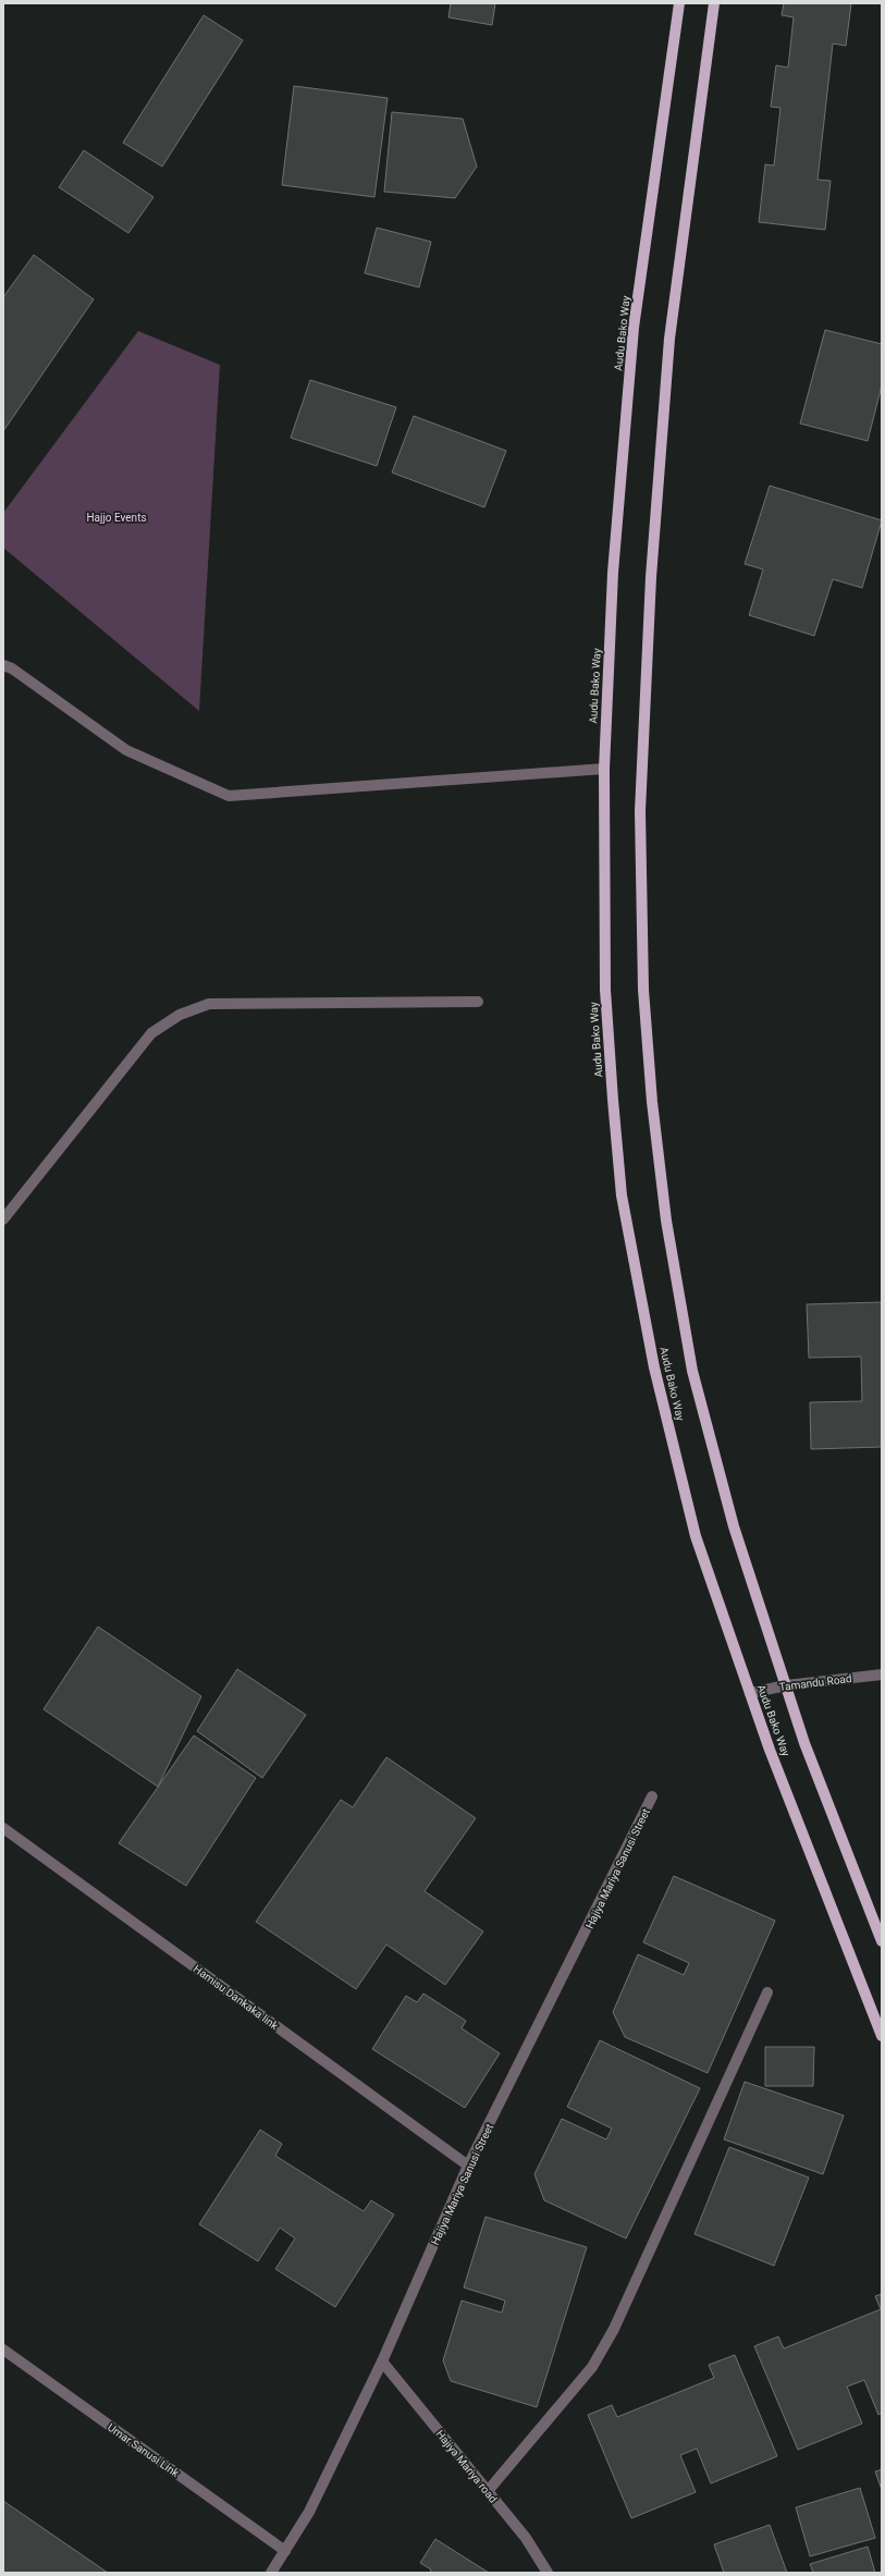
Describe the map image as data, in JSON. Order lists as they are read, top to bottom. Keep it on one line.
{"streets":{"main road":["Audu Bako Way"],"street":["Tamandu Road","Hajiya Mariya Sanusi Street","Hamisu Dankaka link","Umar Sanusi Link","Hajiya Mariya road"]},"crossings":[["Audu Bako Way","Tamandu Road"],["Hajiya Mariya Sanusi Street","Hamisu Dankaka link"],["Hajiya Mariya Sanusi Street","Umar Sanusi Link"],["Hajiya Mariya Sanusi Street","Hajiya Mariya road"]],"parks":["Hajjo Events"]}
